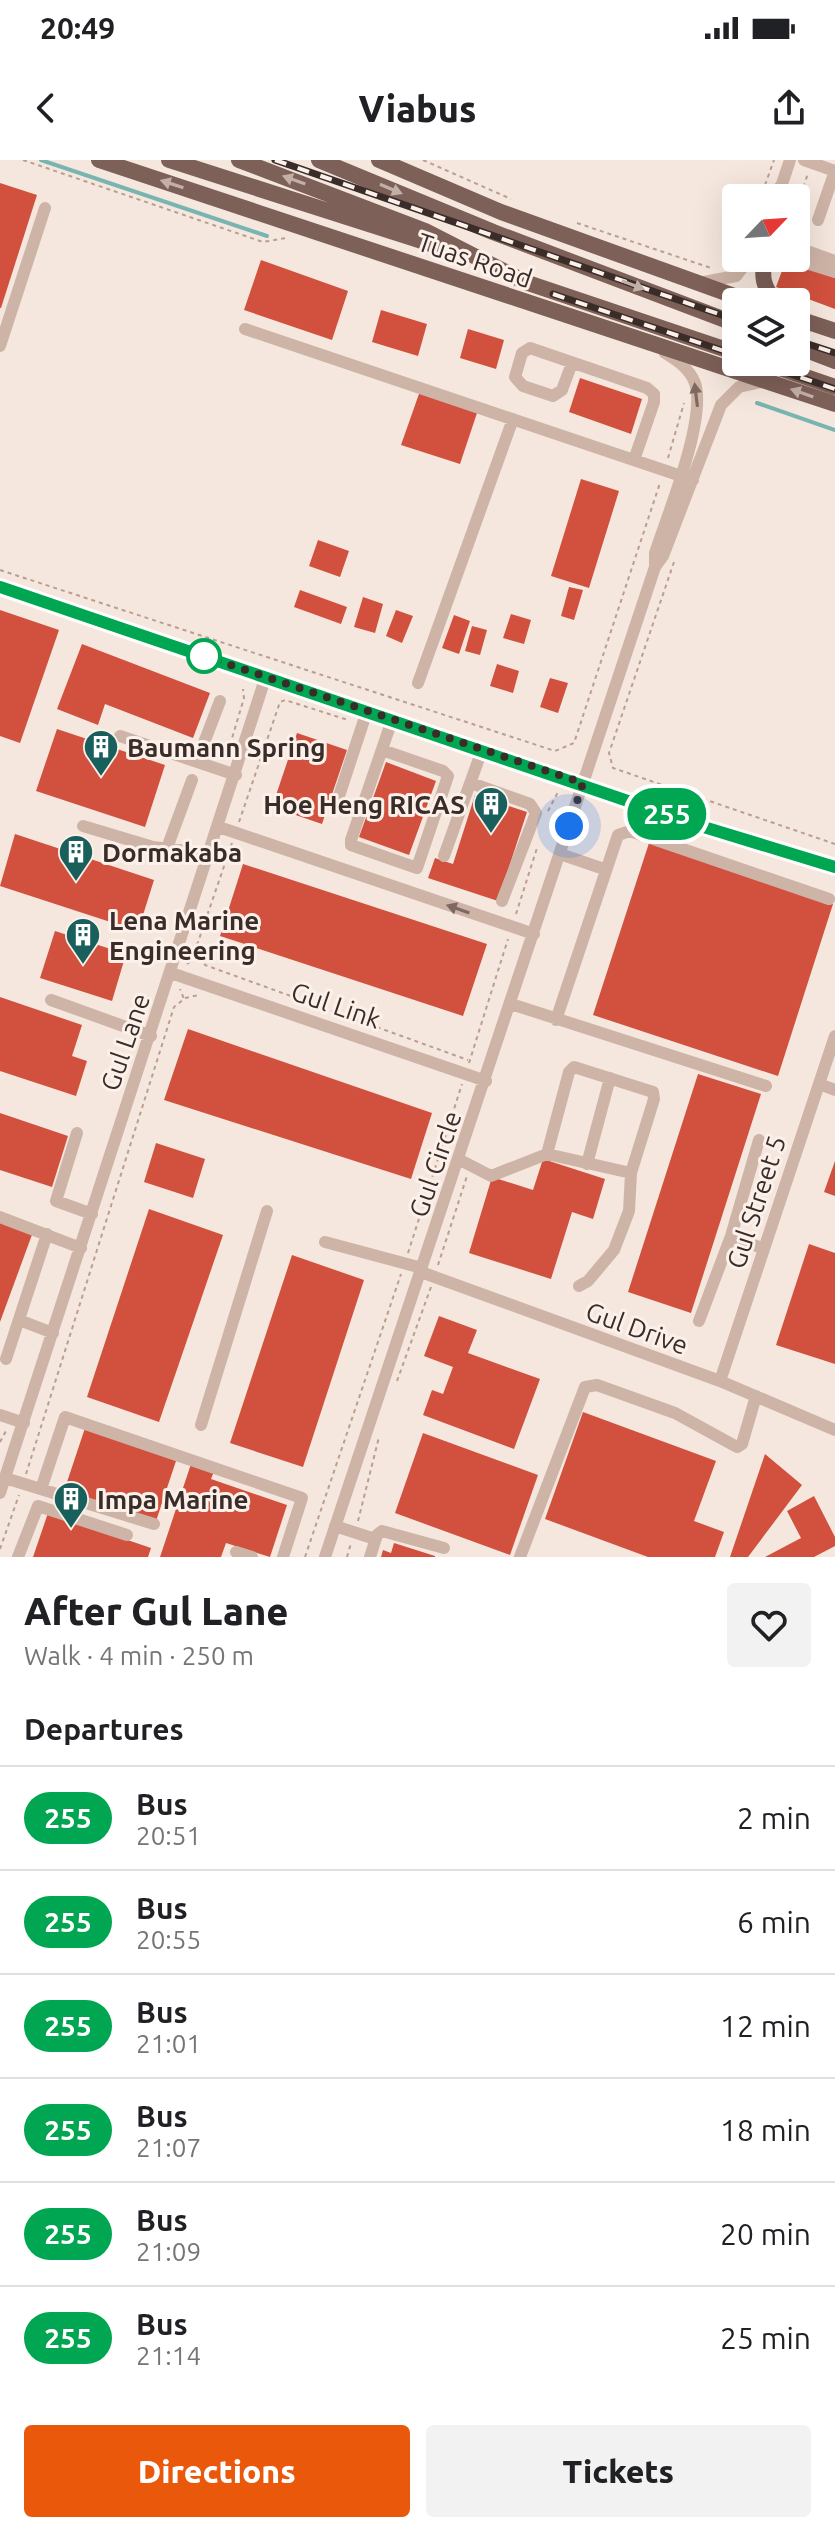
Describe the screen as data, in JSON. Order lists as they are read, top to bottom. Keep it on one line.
{"streets":{"main road":["Tuas Road"],"street":["Gul Link","Gul Lane","Gul Circle","Gul Street 5","Gul Drive"]},"crossings":[["Tuas Road","Gul Circle"],["Gul Link","Gul Lane"],["Gul Link","Gul Circle"],["Gul Circle","Gul Drive"],["Gul Street 5","Gul Drive"]],"places":{"building":["Baumann Spring","Hoe Heng RICAS","Dormakaba","Lena Marine Engineering","Impa Marine"]},"lines":["bus line 255"],"north":"top right","page":{"status":"20:49","header":"Viabus","on_map":"255","heading":[["After Gul Lane","Walk · 4 min · 250 m"],"Departures"],"list":[{"mark":"255","name":"Bus","note":"20:51","value":"2 min"},{"mark":"255","name":"Bus","note":"20:55","value":"6 min"},{"mark":"255","name":"Bus","note":"21:01","value":"12 min"},{"mark":"255","name":"Bus","note":"21:07","value":"18 min"},{"mark":"255","name":"Bus","note":"21:09","value":"20 min"},{"mark":"255","name":"Bus","note":"21:14","value":"25 min"}],"buttons":["Directions","Tickets"]}}
